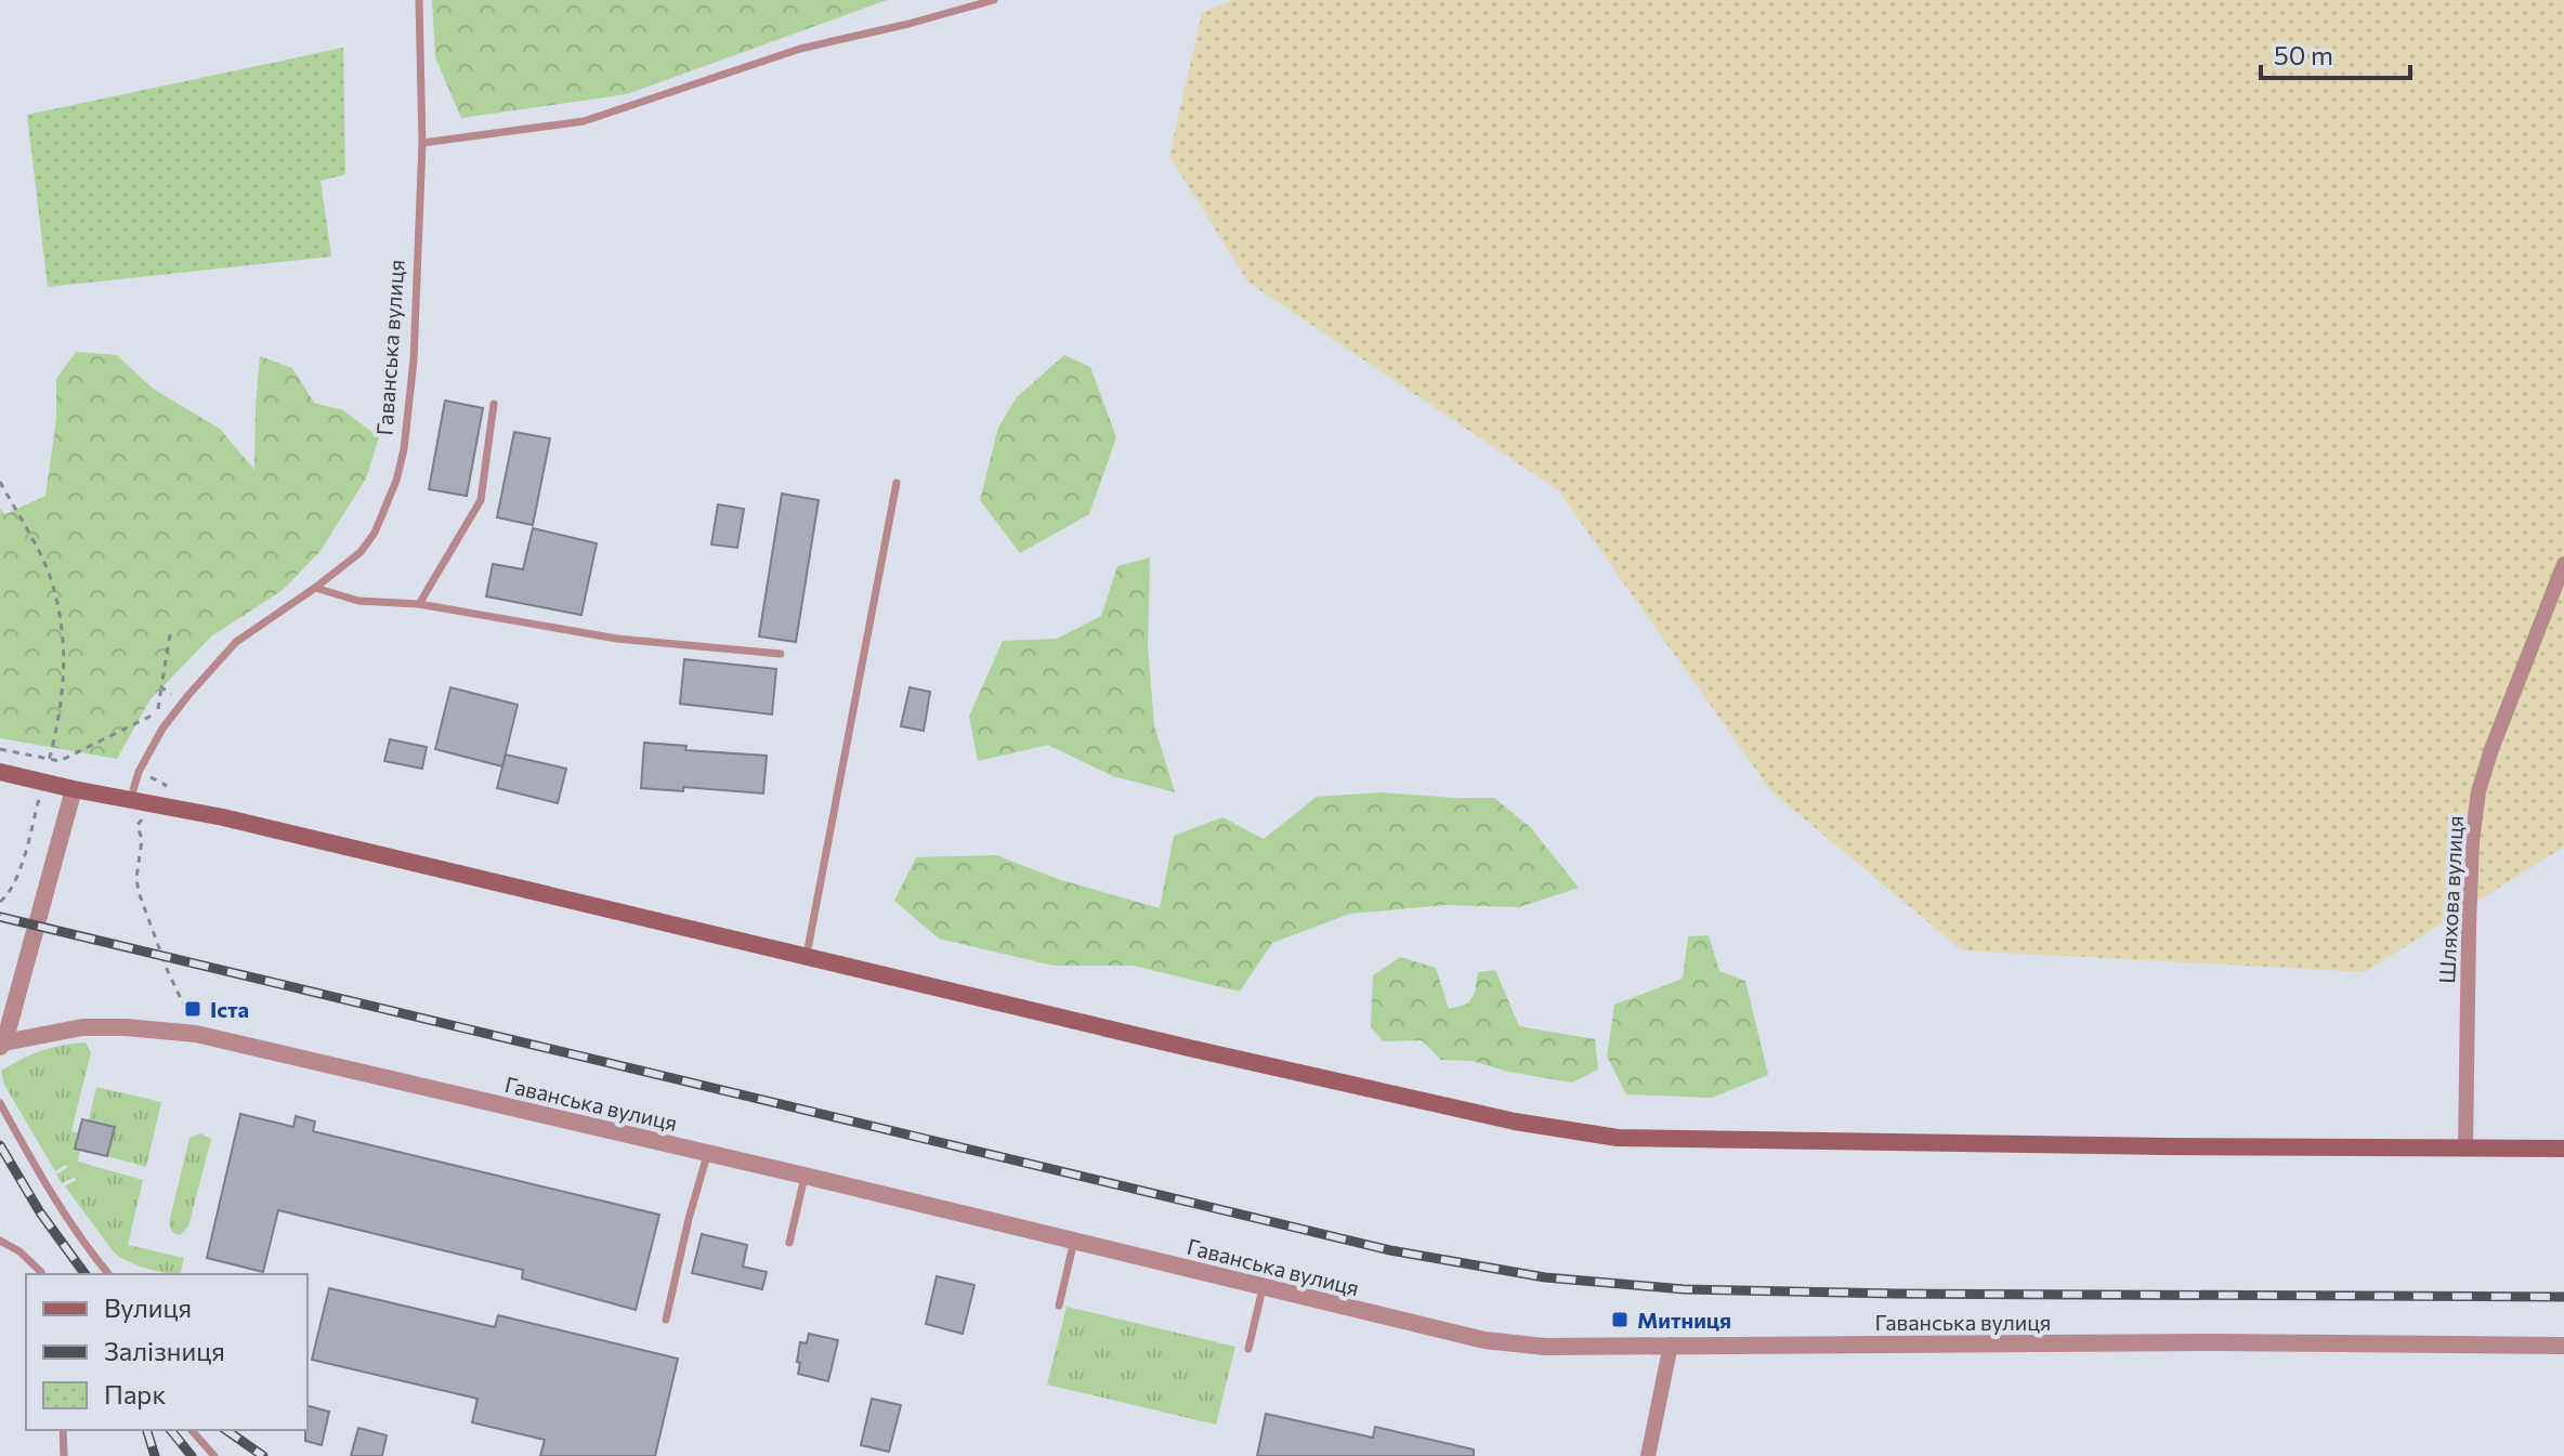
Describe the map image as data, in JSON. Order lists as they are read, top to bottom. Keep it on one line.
{"streets":{"street":["Гаванська вулиця","Шляхова вулиця"]},"places":{"transit":["Іста","Митниця"]},"legend":["Вулиця","Залізниця","Парк"],"scale_bar":"50 m"}
